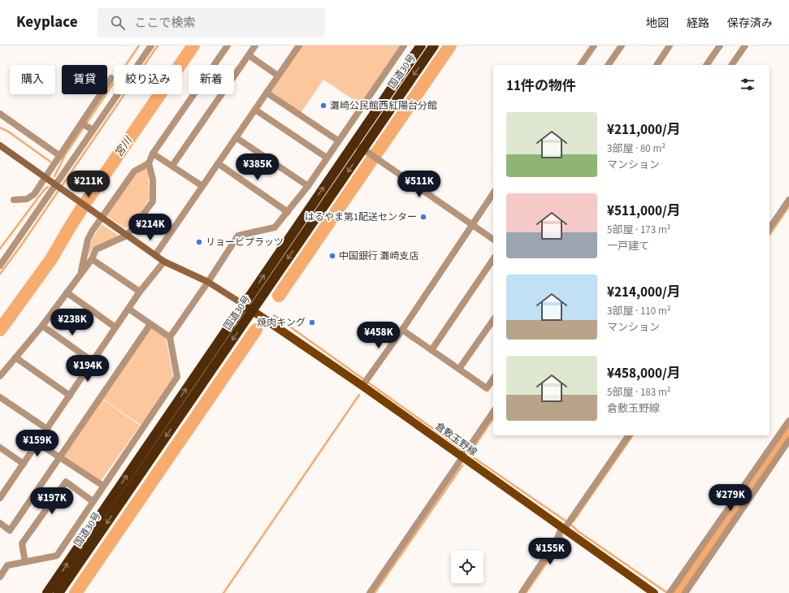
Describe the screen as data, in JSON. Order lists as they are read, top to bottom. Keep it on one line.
{"streets":{"highway":["国道30号"],"main road":["倉敷玉野線"]},"crossings":[["国道30号","倉敷玉野線"]],"water":["宮川"],"places":["灘崎公民館西紅陽台分館","はるやま第1配送センター","リョービプラッツ","中国銀行 灘崎支店","焼肉キング"],"page":{"header":"Keyplace","search":"ここで検索","nav":["地図","経路","保存済み"],"chip":["購入","賃貸","絞り込み","新着"],"heading":"11件の物件","list":[{"name":"¥211,000/月","note":"3部屋 · 80 m² · マンション"},{"name":"¥511,000/月","note":"5部屋 · 173 m² · 一戸建て"},{"name":"¥214,000/月","note":"3部屋 · 110 m² · マンション"},{"name":"¥458,000/月","note":"5部屋 · 183 m² · 倉敷玉野線"}],"price":["¥385K","¥211K","¥511K","¥214K","¥238K","¥458K","¥194K","¥159K","¥279K","¥197K","¥155K"]}}
